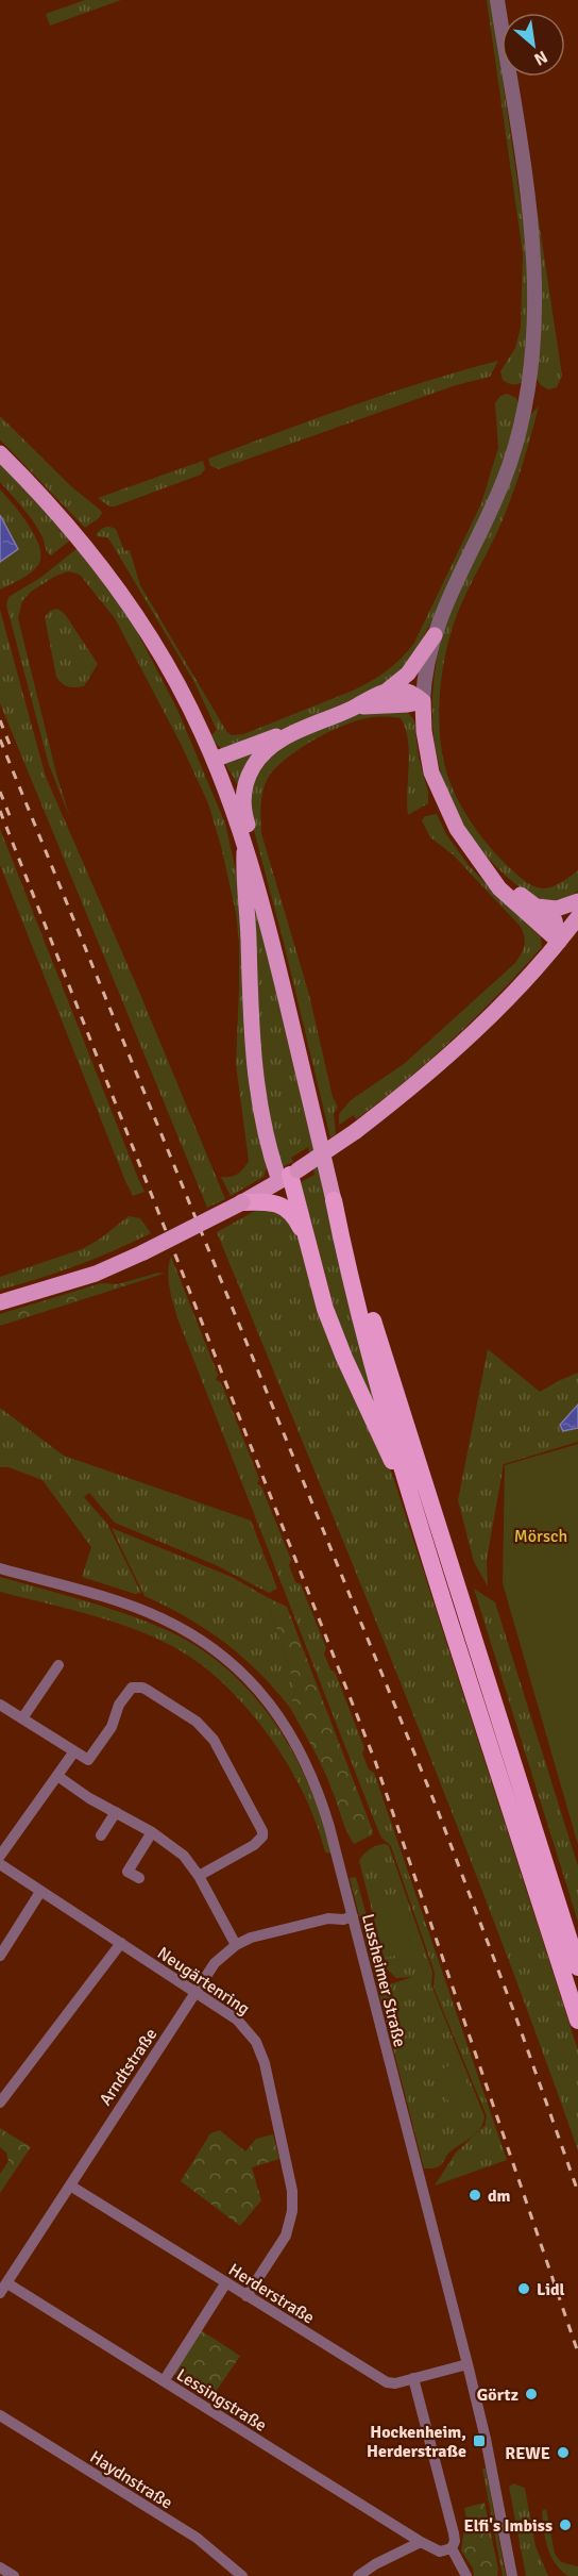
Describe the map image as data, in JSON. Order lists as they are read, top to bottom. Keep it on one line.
{"streets":{"street":["Neugärtenring","Lussheimer Straße","Arndtstraße","Herderstraße","Lessingstraße","Haydnstraße"]},"crossings":[["Neugärtenring","Arndtstraße"],["Neugärtenring","Herderstraße"],["Lussheimer Straße","Arndtstraße"],["Lussheimer Straße","Herderstraße"],["Arndtstraße","Herderstraße"],["Arndtstraße","Lessingstraße"]],"parks":["Mörsch"],"places":{"other":["dm","Lidl","Görtz","REWE","Elfi's Imbiss"],"transit":["Hockenheim, Herderstraße"]},"north":"bottom right"}
